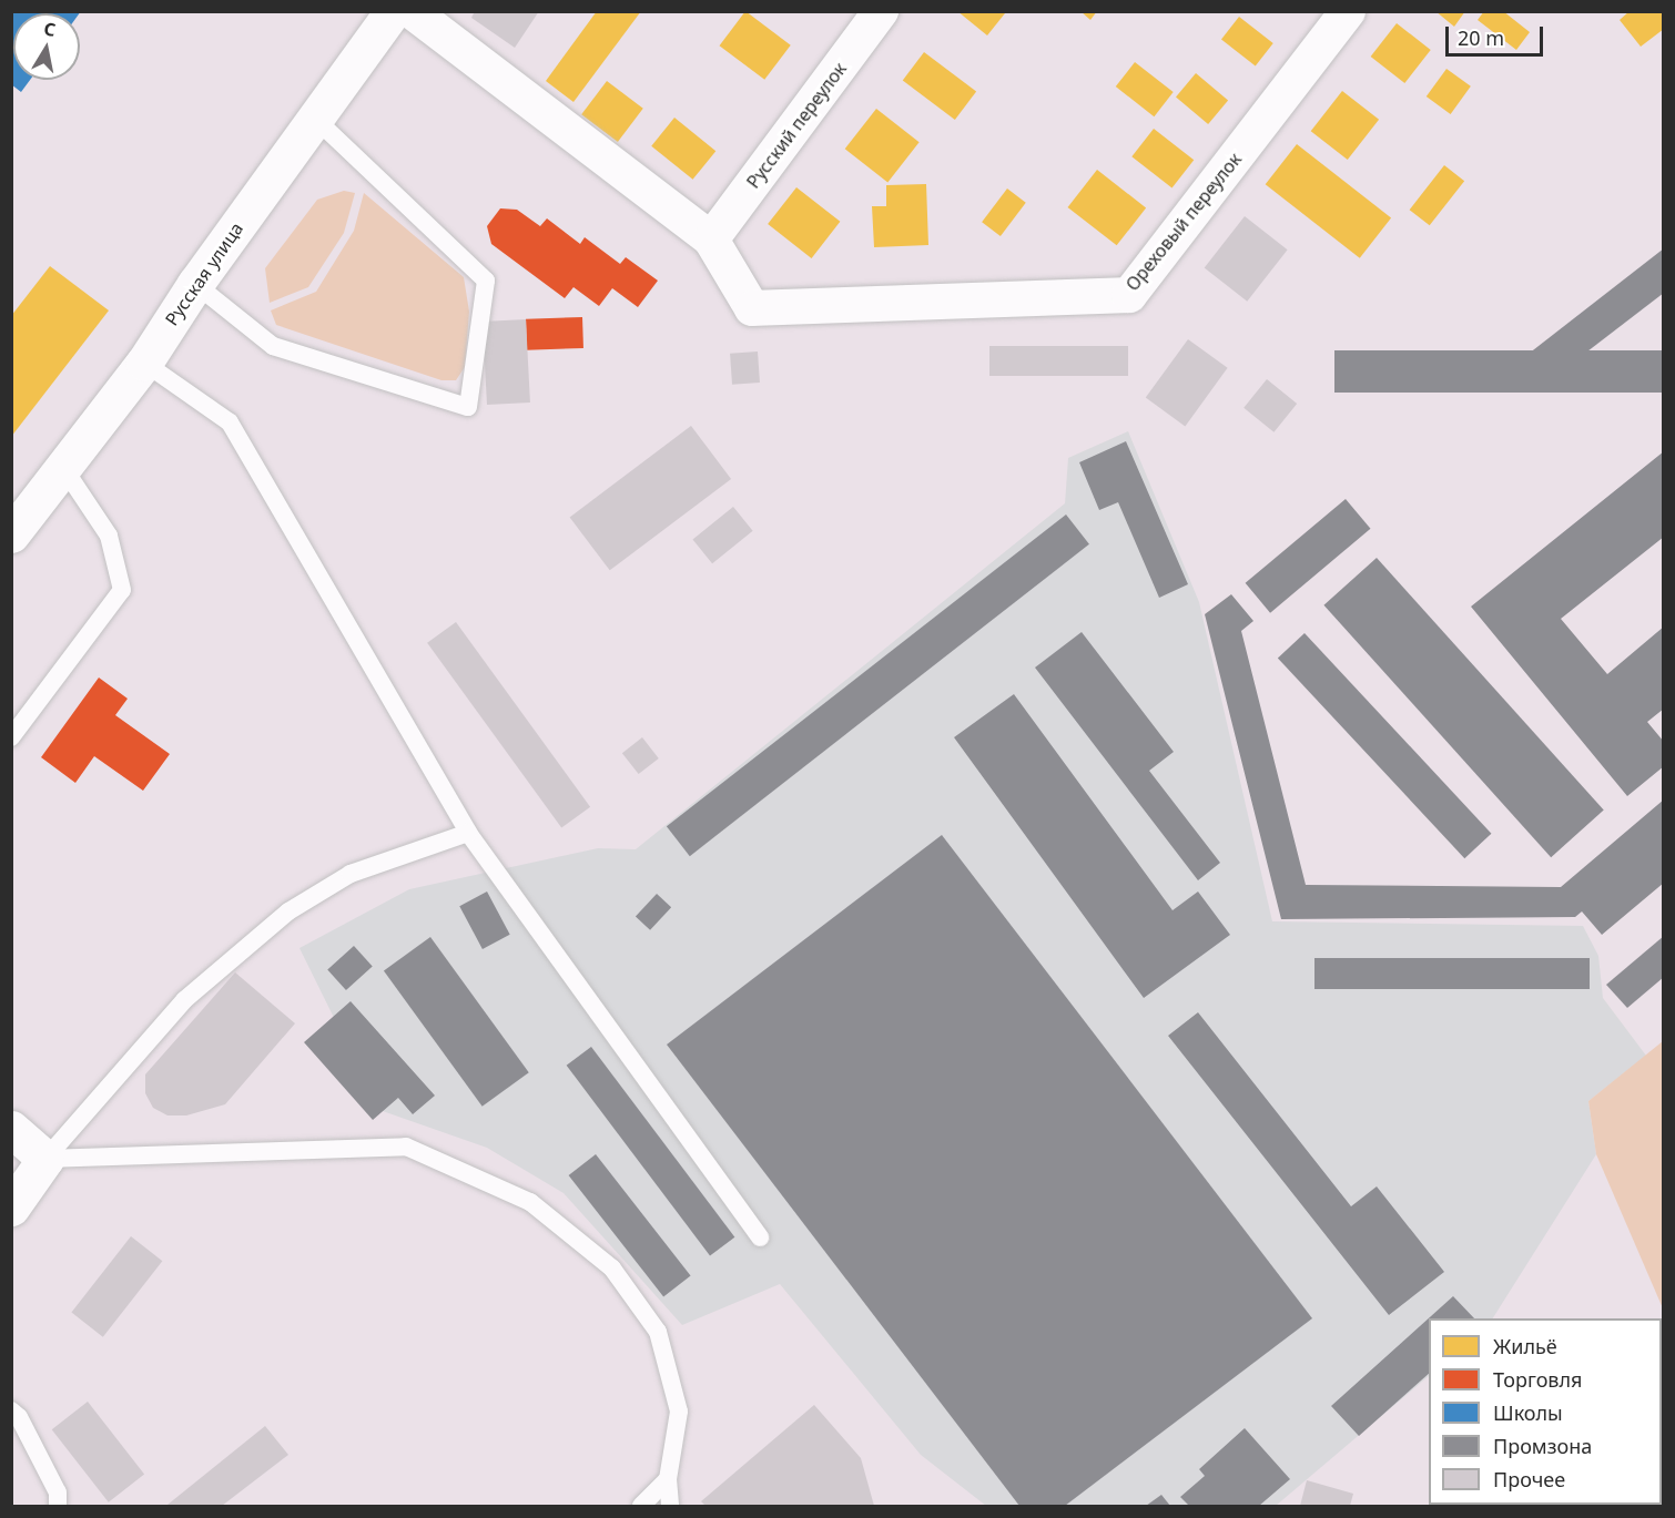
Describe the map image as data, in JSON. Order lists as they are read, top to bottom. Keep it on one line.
{"streets":{"main road":["Русская улица"],"street":["Русский переулок","Ореховый переулок"]},"crossings":[["Русский переулок","Ореховый переулок"]],"legend":["Жильё","Торговля","Школы","Промзона","Прочее"],"scale_bar":"20 m","north":"top"}
